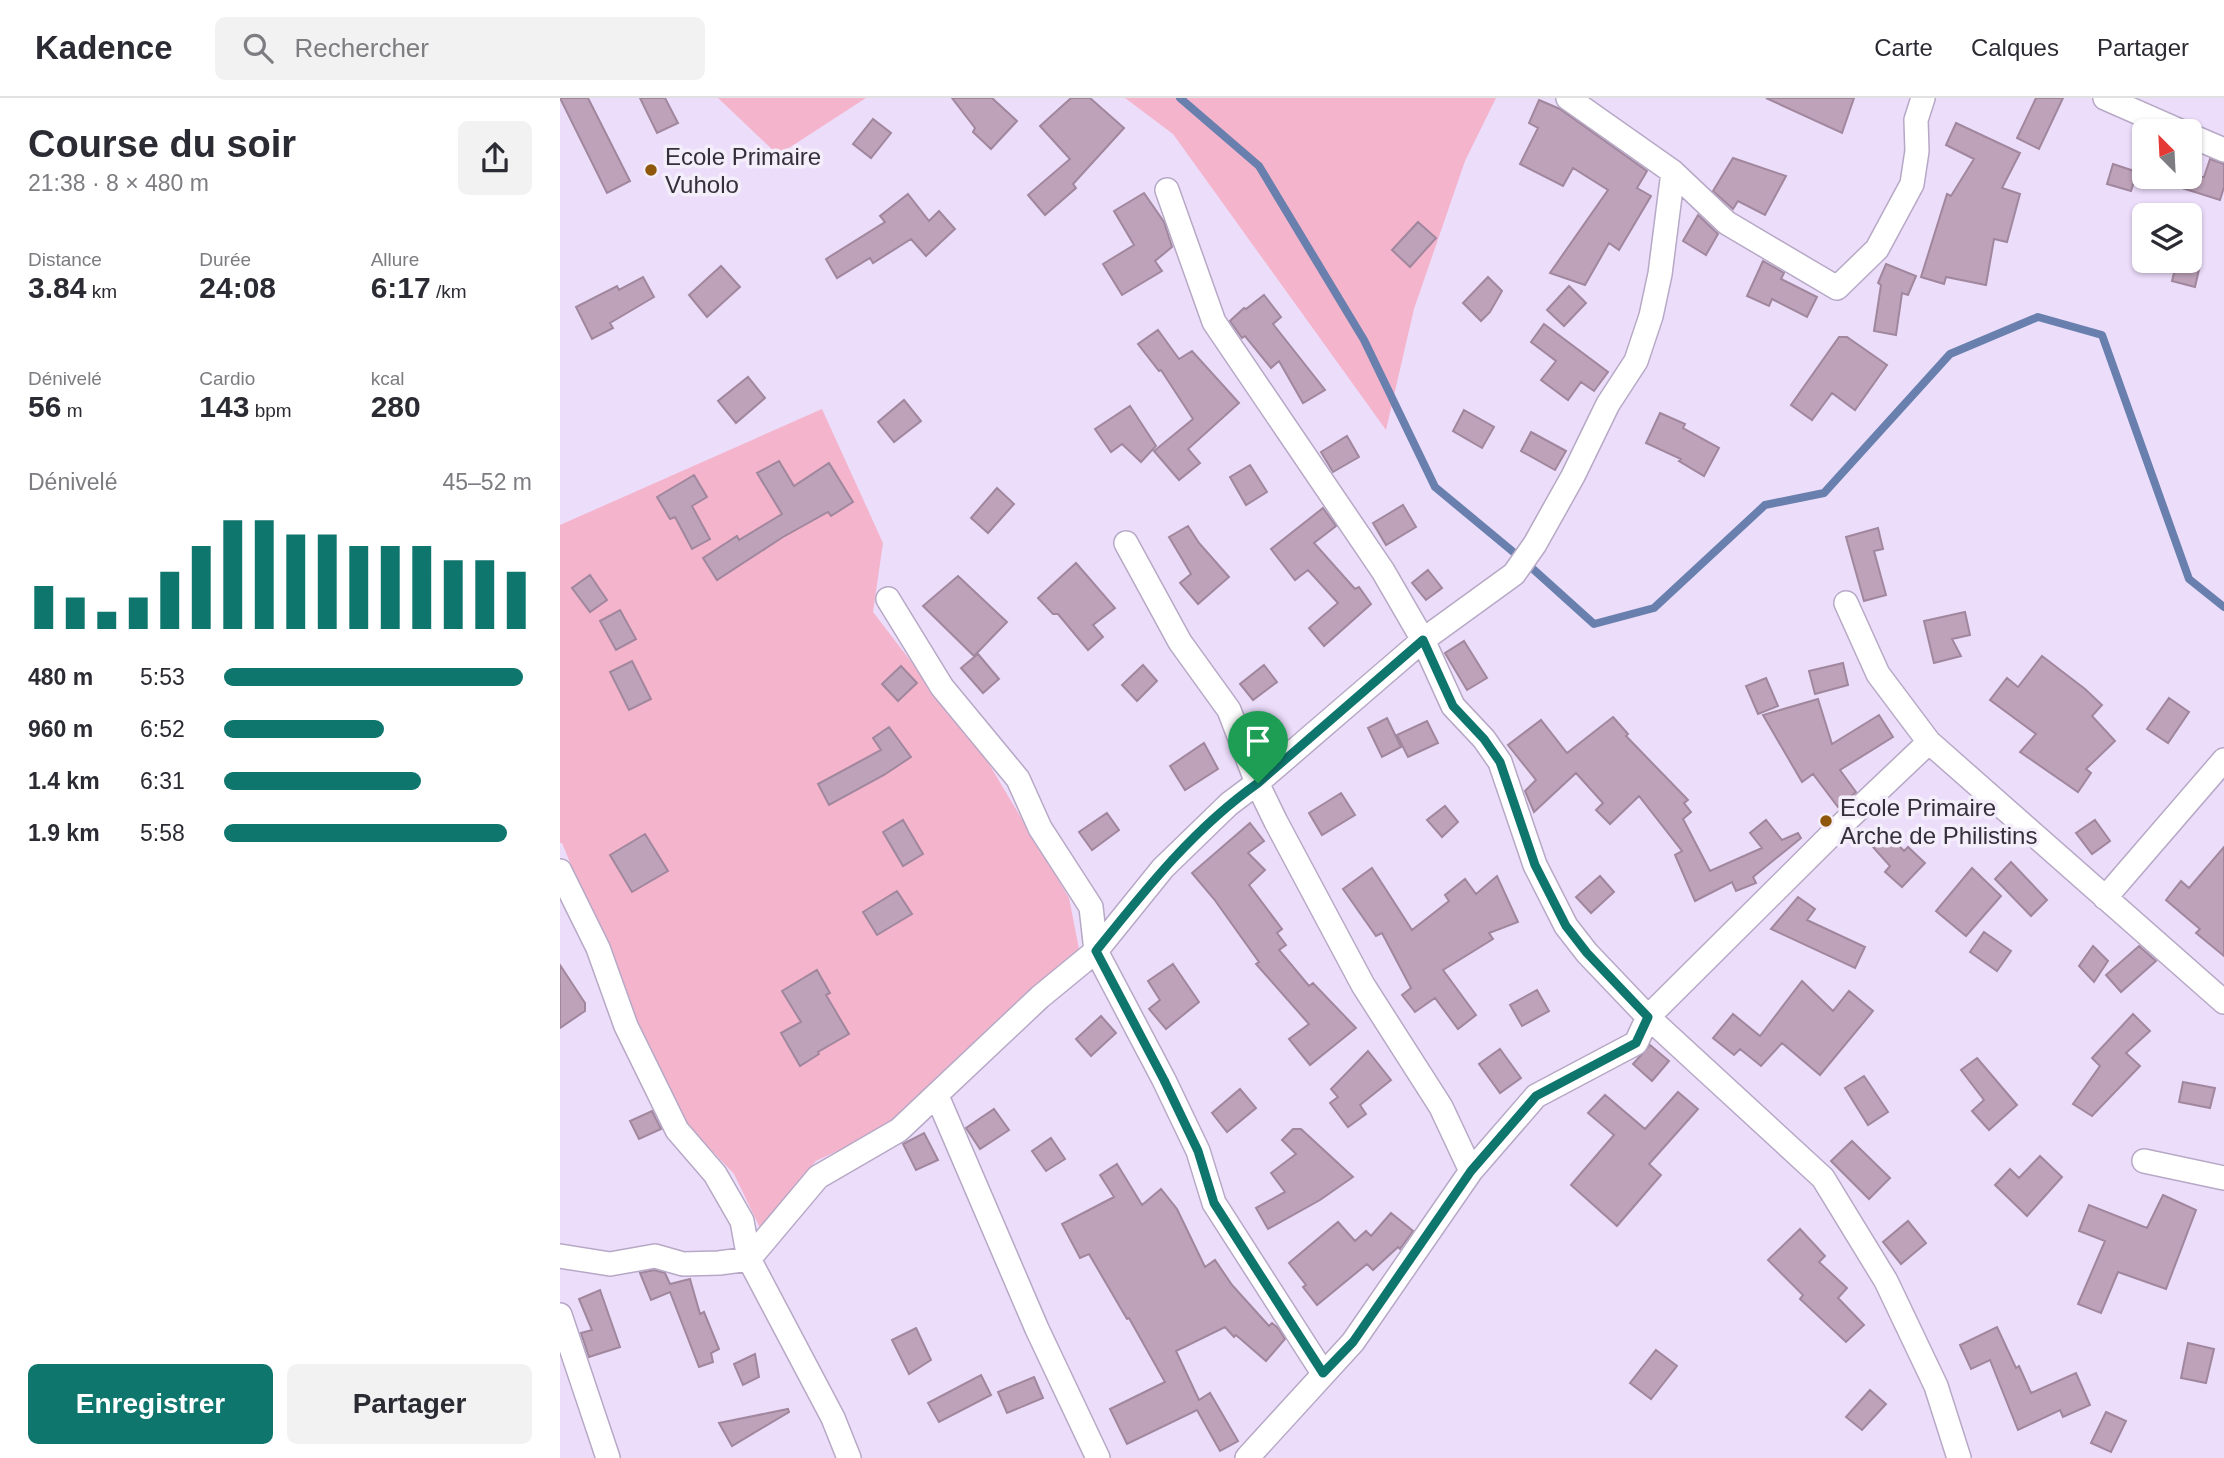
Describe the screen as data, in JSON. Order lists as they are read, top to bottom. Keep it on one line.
{"places":["Ecole Primaire Vuholo","Ecole Primaire Arche de Philistins"],"north":"top left","page":{"header":"Kadence","search":"Rechercher","nav":["Carte","Calques","Partager"],"heading":["Course du soir","21:38 · 8 × 480 m"],"stats":[["Distance","3.84 km"],["Durée","24:08"],["Allure","6:17 /km"],["Dénivelé","56 m"],["Cardio","143 bpm"],["kcal","280"]],"chart":["Dénivelé","45–52 m"],"list":[{"name":"480 m","note":"5:53"},{"name":"960 m","note":"6:52"},{"name":"1.4 km","note":"6:31"},{"name":"1.9 km","note":"5:58"}],"buttons":["Enregistrer","Partager"]}}
